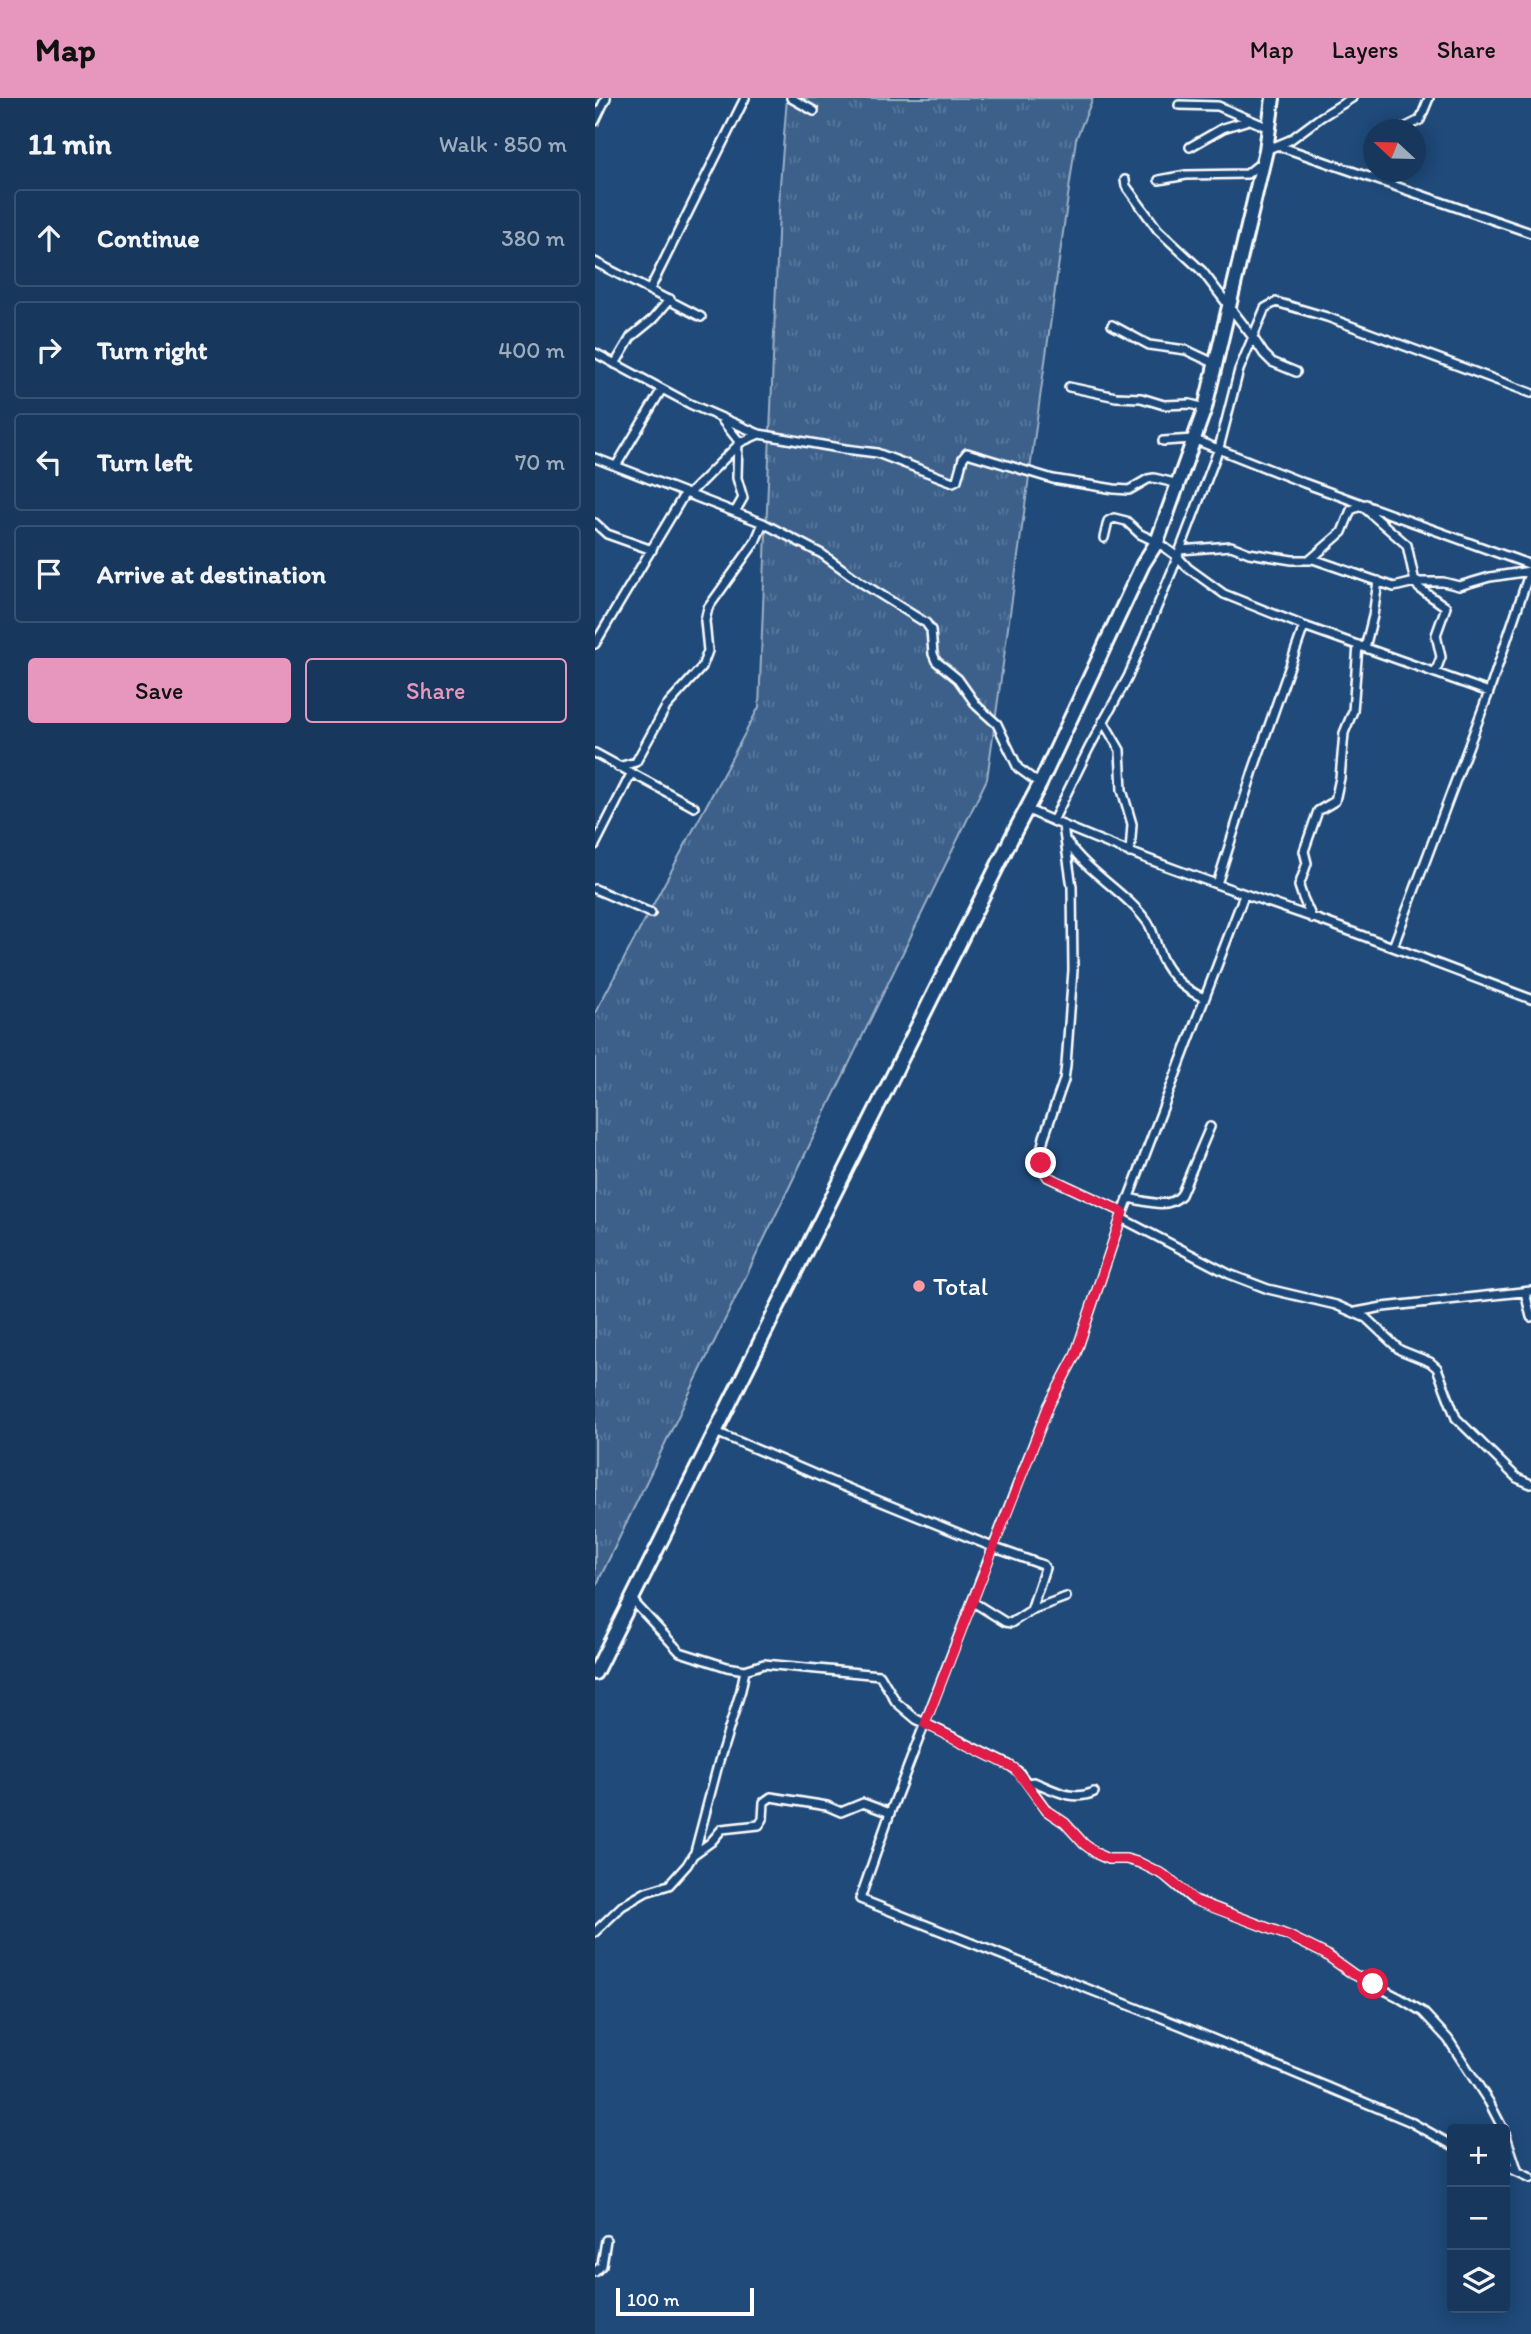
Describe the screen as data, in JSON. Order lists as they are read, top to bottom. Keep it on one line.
{"places":["Total"],"scale_bar":"100 m","north":"left","page":{"header":"Map","nav":["Map","Layers","Share"],"heading":["11 min","Walk · 850 m"],"list":[["Continue","380 m"],["Turn right","400 m"],["Turn left","70 m"],"Arrive at destination"],"buttons":["Save","Share"],"map_buttons":["+","−"],"scale":"100 m"}}
